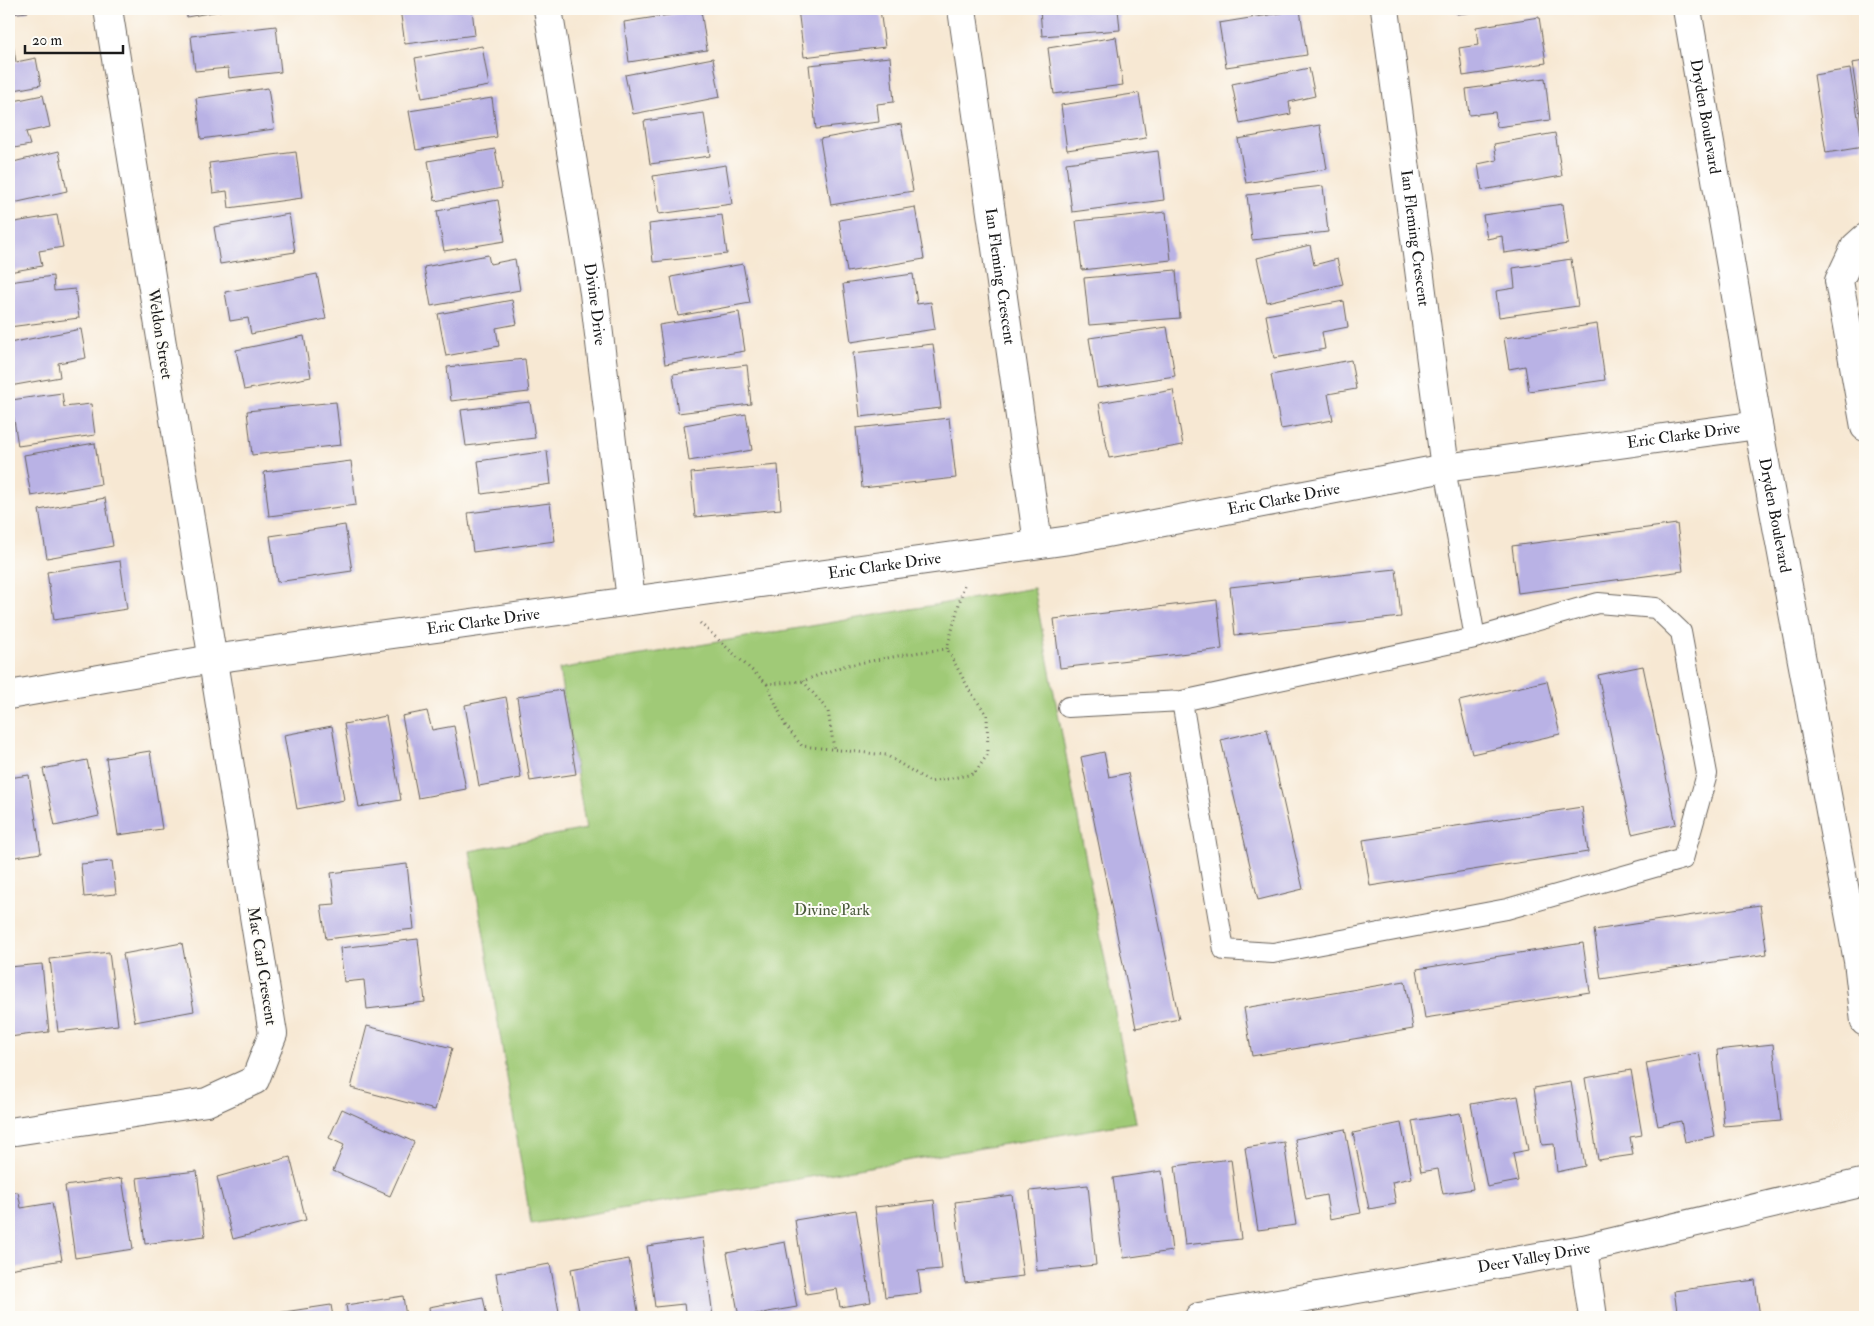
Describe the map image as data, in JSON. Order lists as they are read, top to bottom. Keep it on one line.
{"streets":{"street":["Dryden Boulevard","Ian Fleming Crescent","Divine Drive","Weldon Street","Eric Clarke Drive","Mac Carl Crescent","Deer Valley Drive"]},"crossings":[["Dryden Boulevard","Eric Clarke Drive"],["Ian Fleming Crescent","Eric Clarke Drive"],["Divine Drive","Eric Clarke Drive"],["Weldon Street","Eric Clarke Drive"],["Weldon Street","Mac Carl Crescent"],["Eric Clarke Drive","Mac Carl Crescent"]],"parks":["Divine Park"],"scale_bar":"20 m"}
